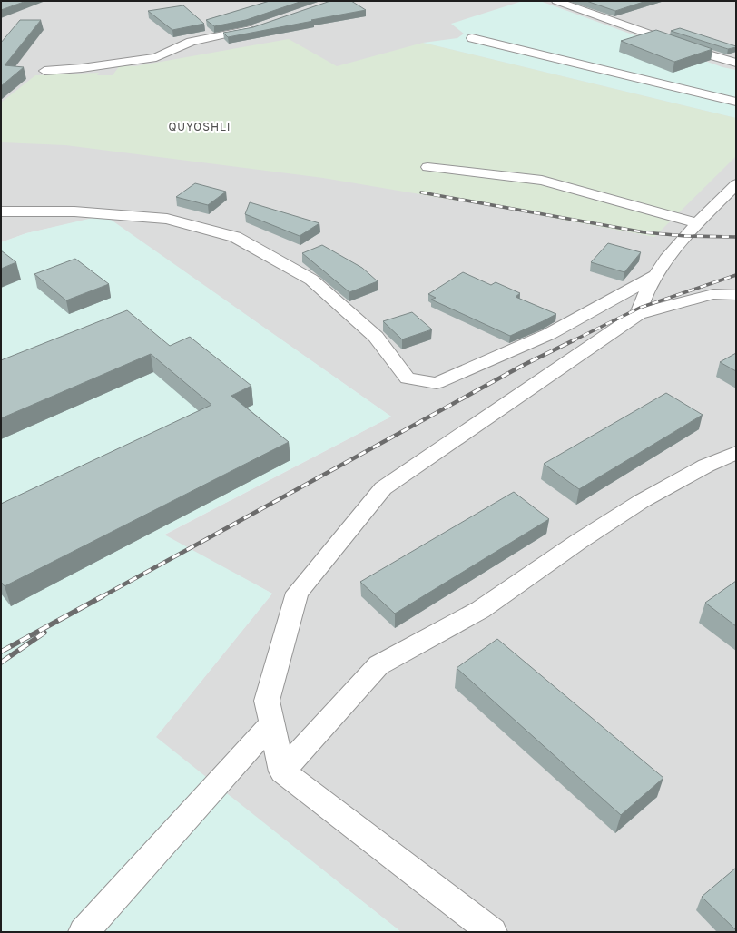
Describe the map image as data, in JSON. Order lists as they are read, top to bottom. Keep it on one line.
{"districts":["QUYOSHLI"]}
